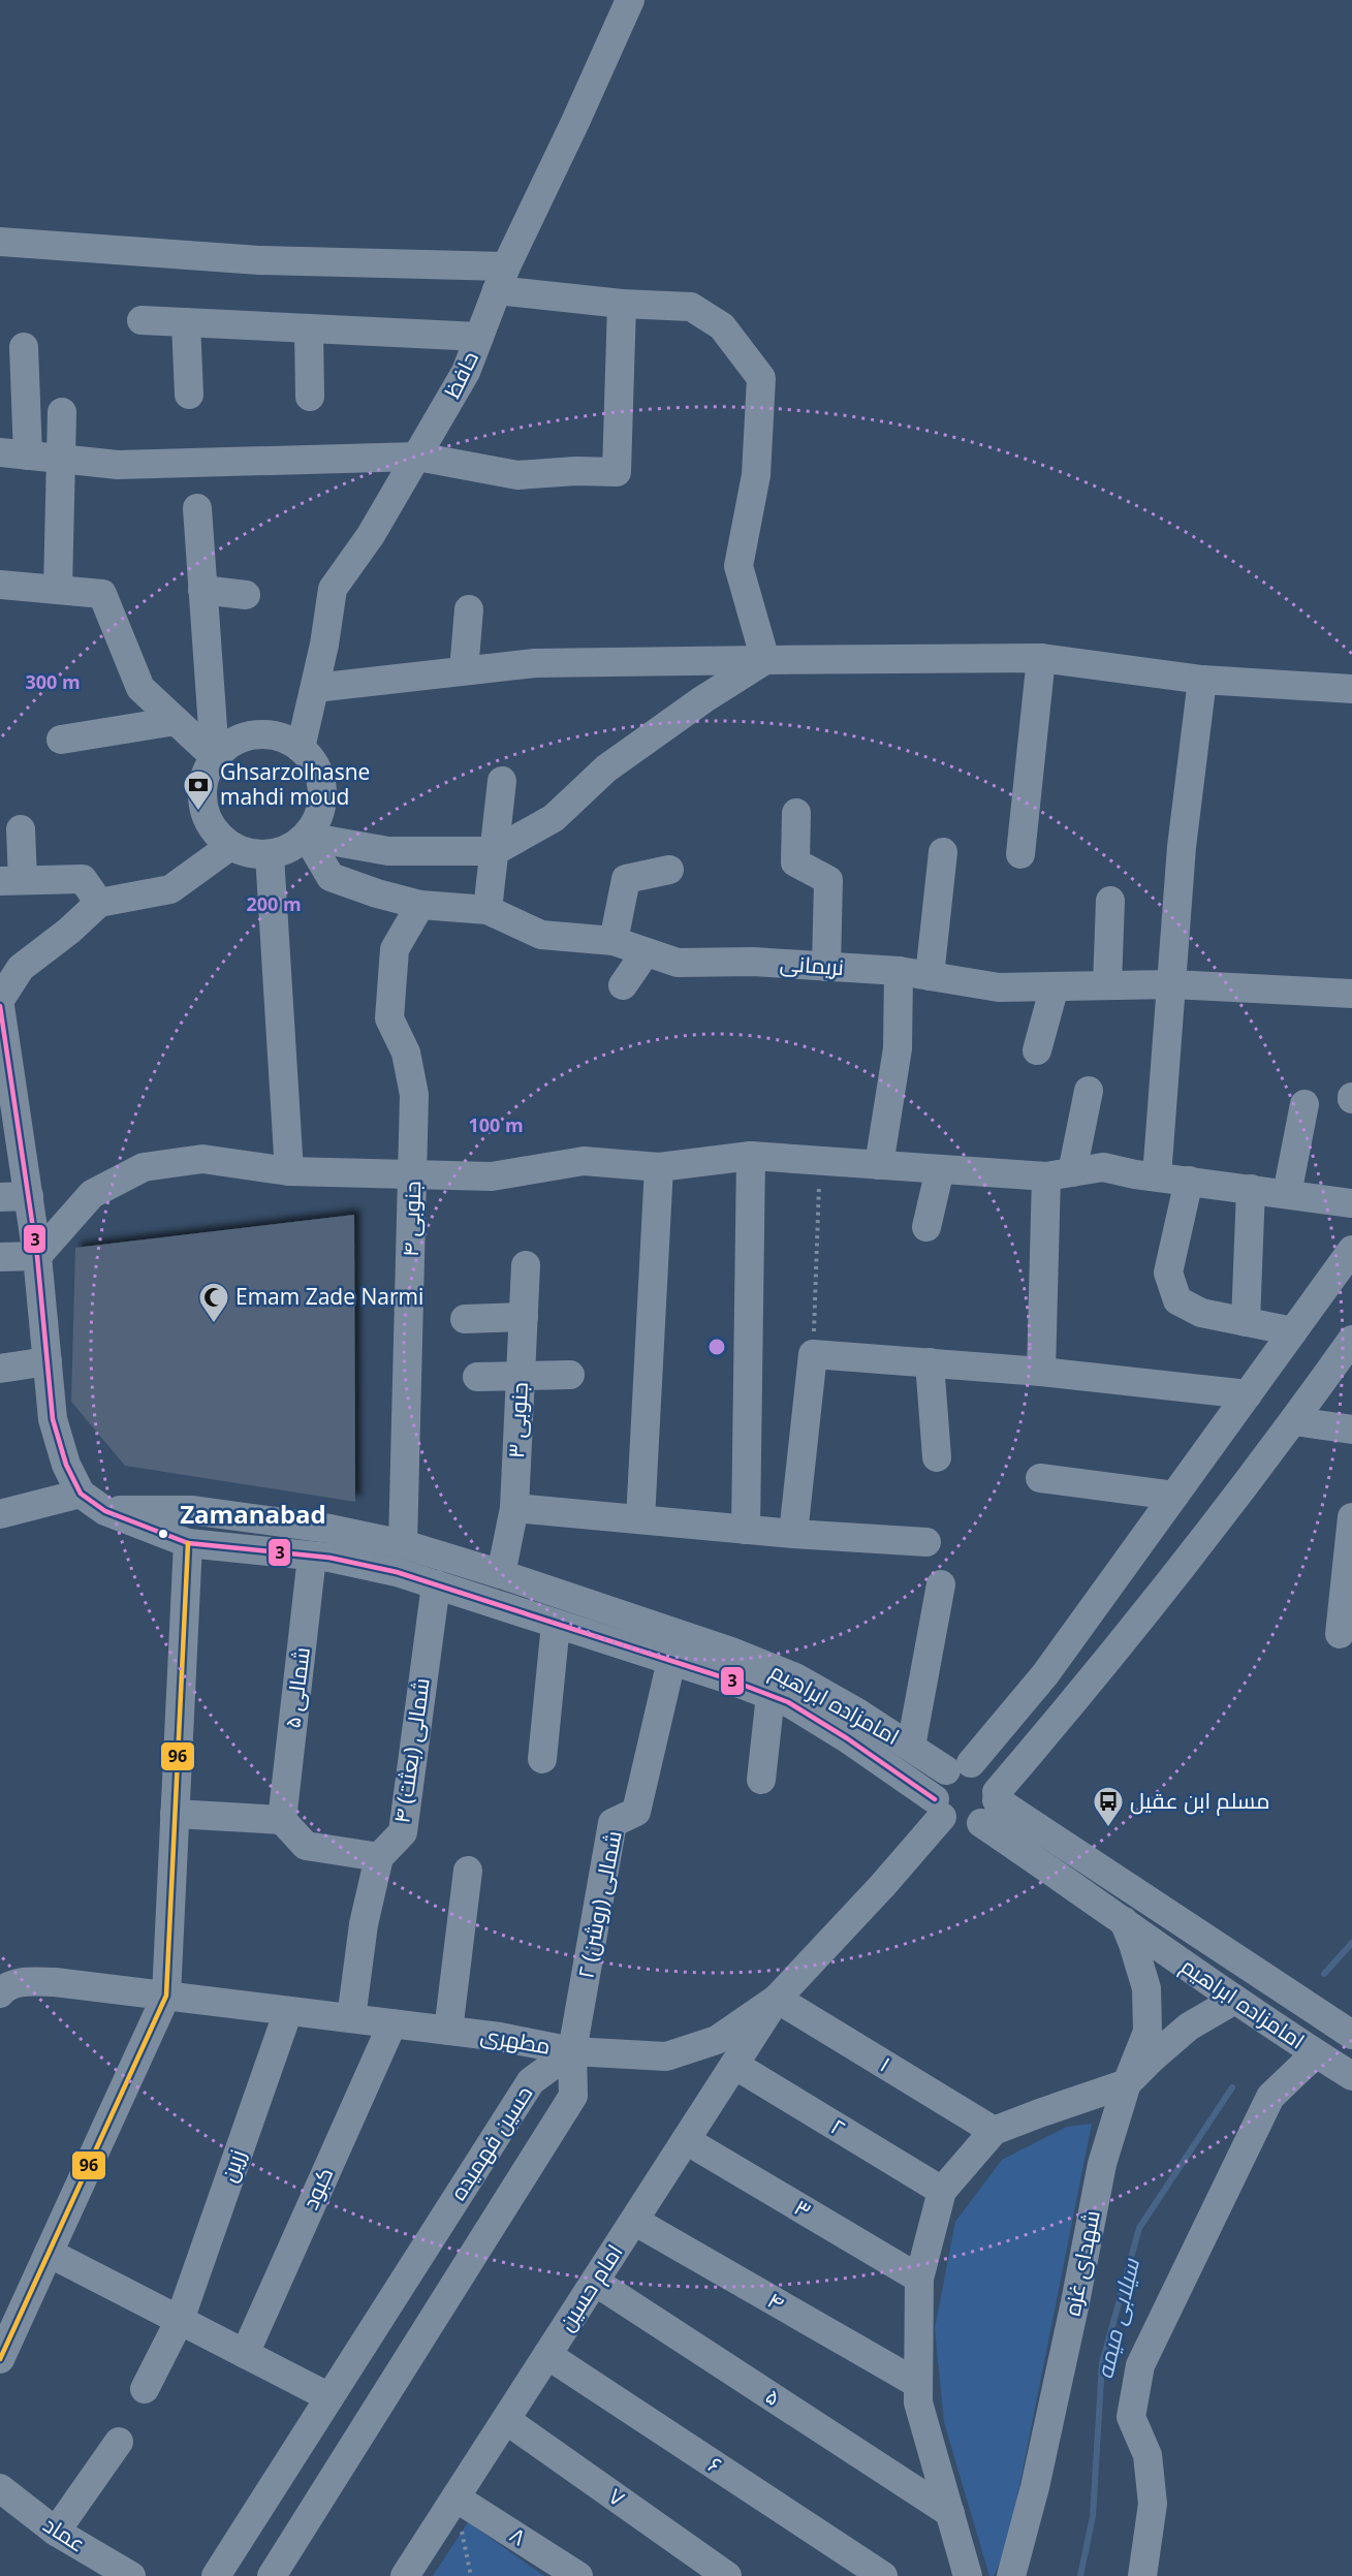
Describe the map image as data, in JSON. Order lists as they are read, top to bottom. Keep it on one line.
{"streets":{"street":["حافظ","نریمانی","۴ جنوبی","۳ جنوبی","۵ شمالی","امامزاده ابراهیم","۴ شمالی (بعثت)","۲ شمالی (روشن)","مطهری","۱","۲","حسین فهمیده","زرین","کبود","۳","شهدای غزه","امام حسین","۴","۵","۶","۷","عماد","۸"]},"crossings":[["حافظ","نریمانی"],["نریمانی","۴ جنوبی"],["۴ جنوبی","امامزاده ابراهیم"],["۳ جنوبی","امامزاده ابراهیم"],["۵ شمالی","امامزاده ابراهیم"],["امامزاده ابراهیم","۴ شمالی (بعثت)"],["امامزاده ابراهیم","۲ شمالی (روشن)"],["امامزاده ابراهیم","مطهری"],["امامزاده ابراهیم","شهدای غزه"],["۲ شمالی (روشن)","مطهری"],["۲ شمالی (روشن)","حسین فهمیده"],["مطهری","۱"],["مطهری","حسین فهمیده"],["مطهری","زرین"],["مطهری","کبود"],["مطهری","امام حسین"],["۱","امام حسین"],["۲","امام حسین"],["۳","امام حسین"],["امام حسین","۴"],["امام حسین","۵"],["امام حسین","۶"],["امام حسین","۷"],["امام حسین","۸"]],"districts":["Zamanabad"],"water":["سیلابی میمه"],"places":{"bank":["Ghsarzolhasne mahdi moud"],"mosque":["Emam Zade Narmi"],"bus stop":["مسلم ابن عقیل"]},"lines":["transit line 3","transit line 96"],"rings":["300 m","200 m","100 m"]}
